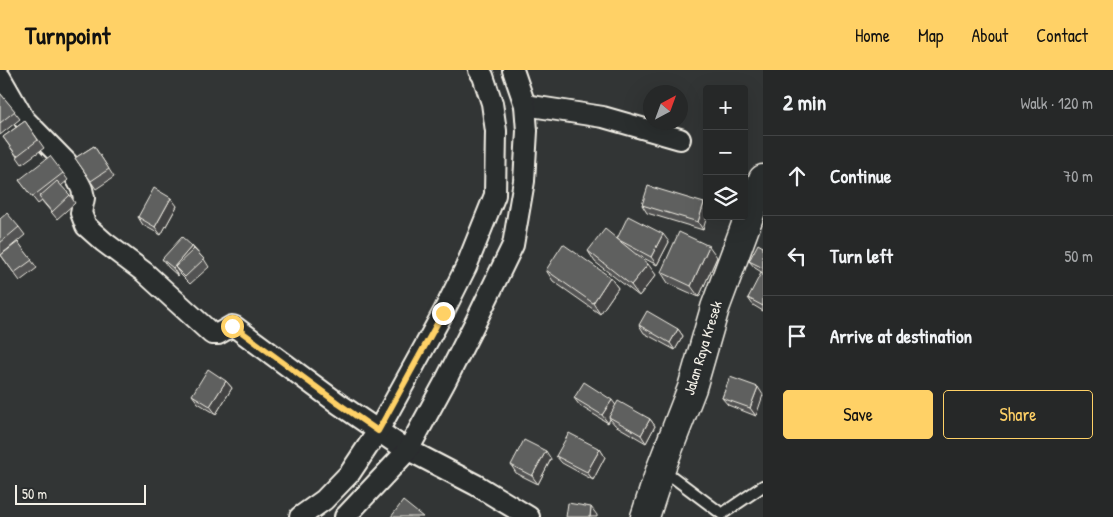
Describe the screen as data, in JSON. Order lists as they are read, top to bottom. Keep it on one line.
{"streets":{"main road":["Jalan Raya Kresek"]},"scale_bar":"50 m","north":"top right","page":{"header":"Turnpoint","nav":["Home","Map","About","Contact"],"heading":["2 min","Walk · 120 m"],"map_buttons":["+","−"],"list":[["Continue","70 m"],["Turn left","50 m"],"Arrive at destination"],"buttons":["Save","Share"],"scale":"50 m"}}
